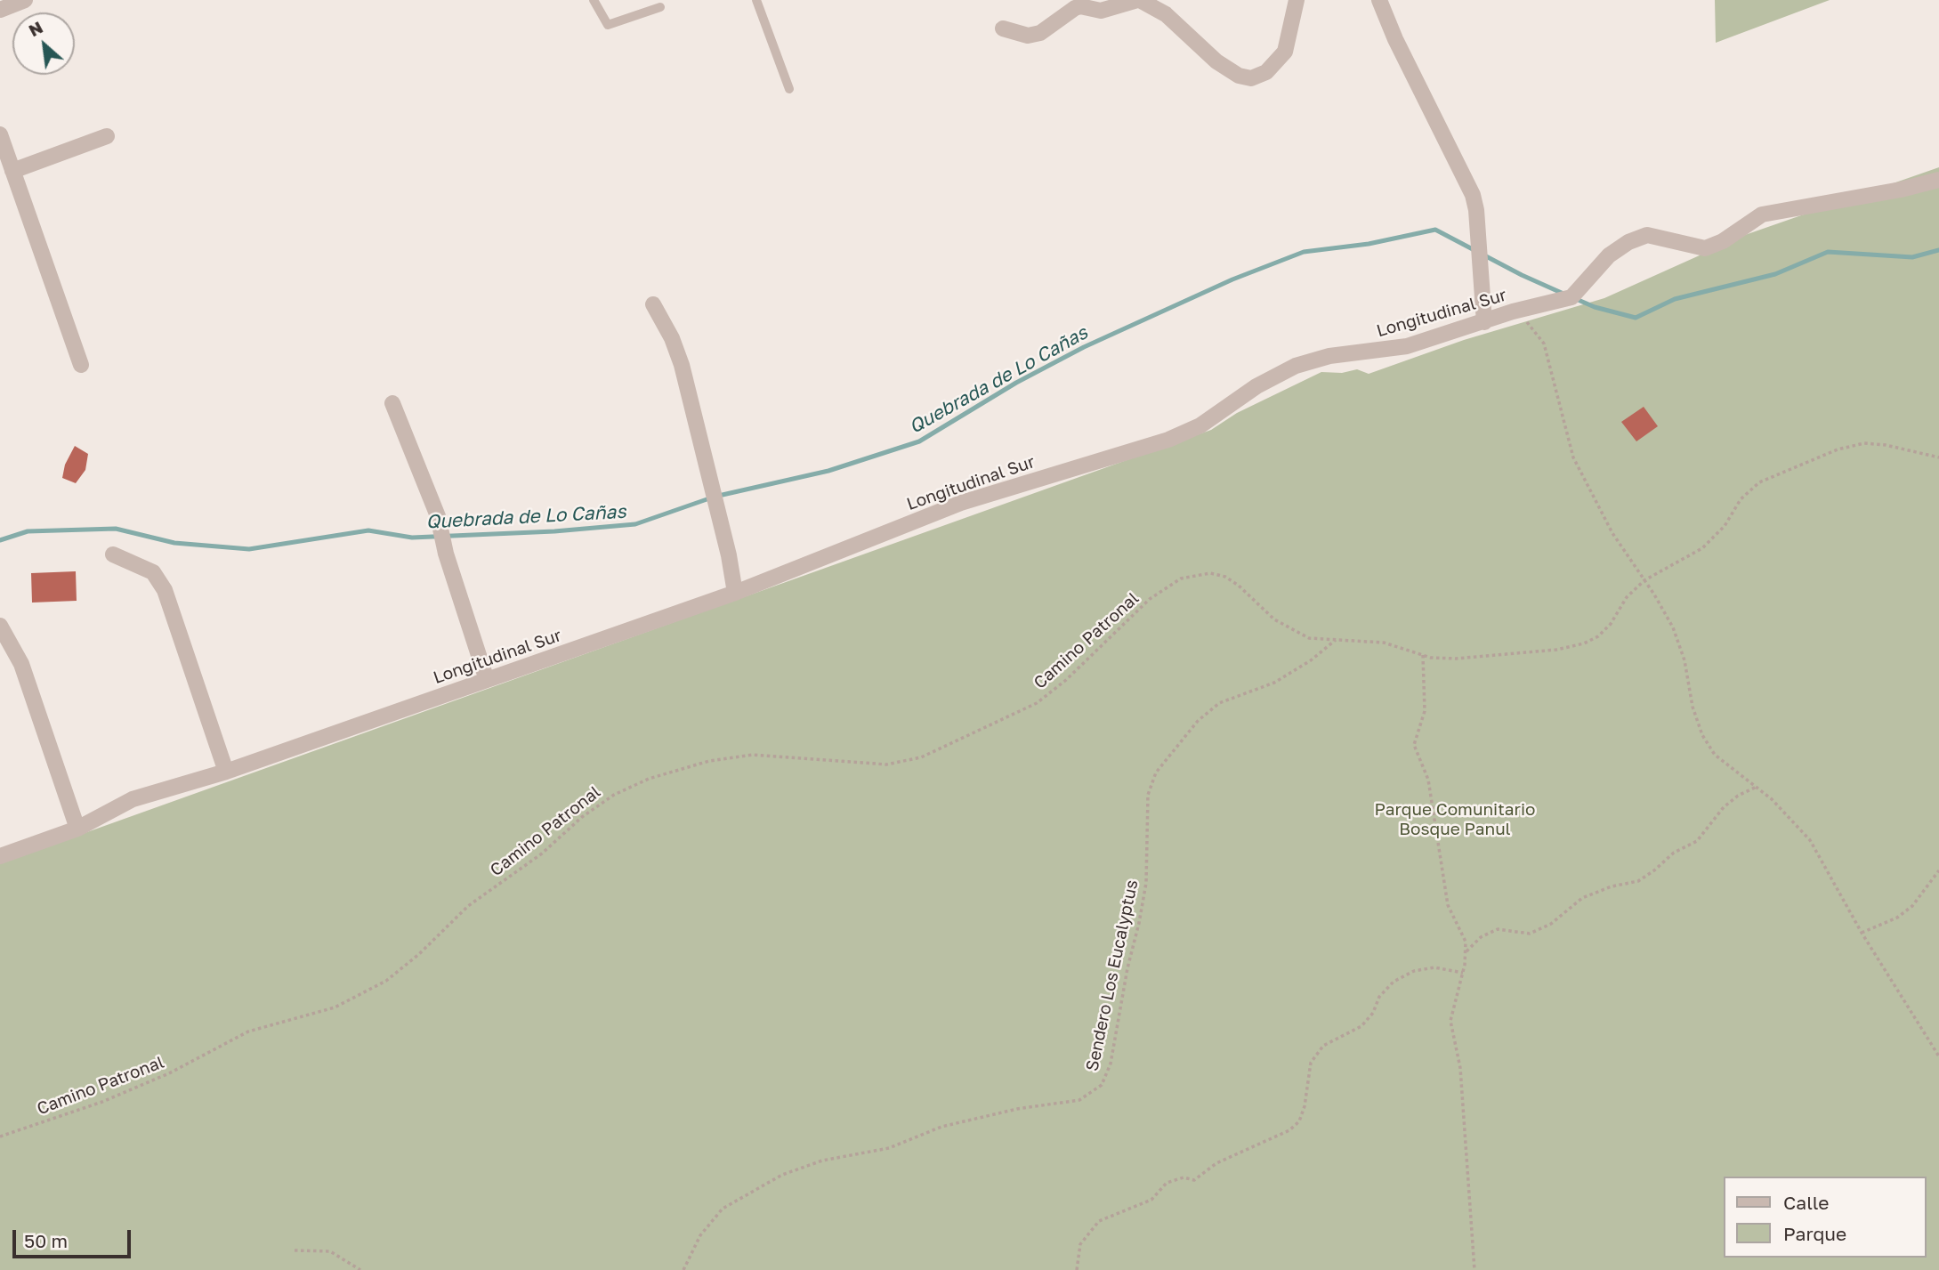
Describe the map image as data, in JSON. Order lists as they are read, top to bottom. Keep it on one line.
{"streets":{"street":["Longitudinal Sur"],"path":["Camino Patronal","Sendero Los Eucalyptus"]},"crossings":[["Camino Patronal","Sendero Los Eucalyptus"]],"water":["Quebrada de Lo Cañas"],"parks":["Parque Comunitario Bosque Panul"],"legend":["Calle","Parque"],"scale_bar":"50 m","north":"top left"}
